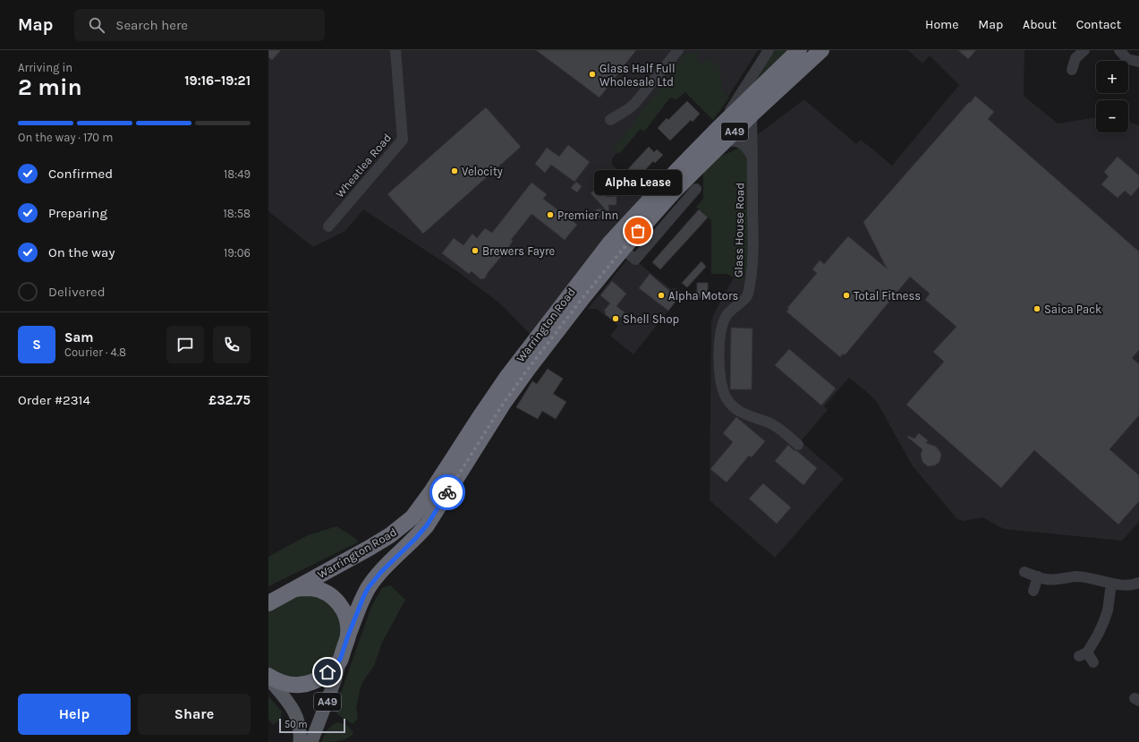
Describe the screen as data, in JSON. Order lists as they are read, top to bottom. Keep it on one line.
{"streets":{"highway":["A49","Warrington Road"],"street":["Wheatlea Road","Glass House Road"]},"crossings":[["A49","Warrington Road"],["Glass House Road","Warrington Road"]],"places":["Glass Half Full Wholesale Ltd","Velocity","Premier Inn","Alpha Lease","Brewers Fayre","Alpha Motors","Total Fitness","Saica Pack","Shell Shop"],"scale_bar":"50 m","page":{"header":"Map","search":"Search here","nav":["Home","Map","About","Contact"],"heading":["2 min","Arriving in","19:16–19:21"],"panel":["Sam","Courier · 4.8","Order #2314","£32.75"],"map_buttons":["+","−"],"bar":"On the way · 170 m","list":[["Confirmed","18:49"],["Preparing","18:58"],["On the way","19:06"],"Delivered"],"bubble":"Alpha Lease","round":"S","buttons":["Help","Share"],"scale":"50 m"}}
